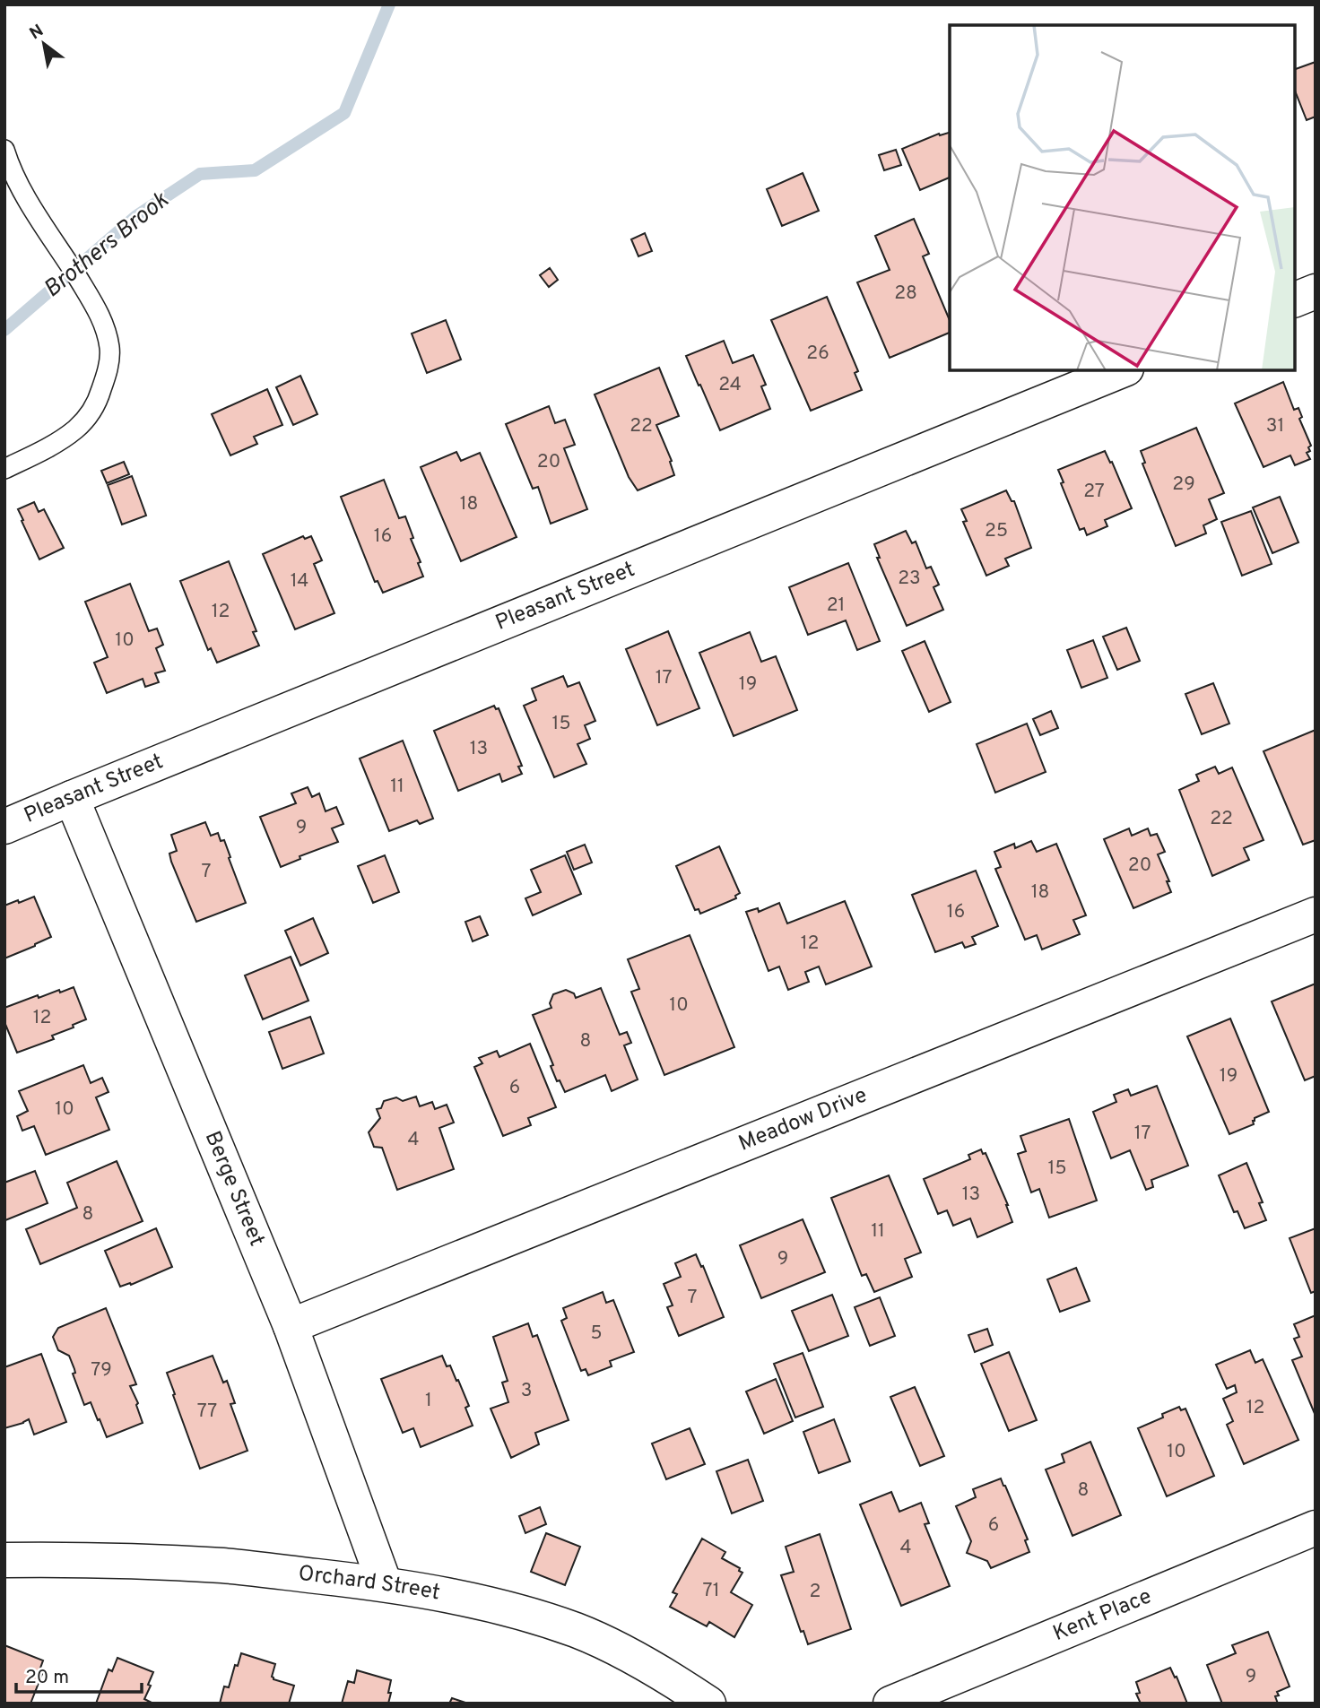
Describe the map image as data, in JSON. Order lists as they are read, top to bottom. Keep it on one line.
{"streets":{"street":["Pleasant Street","Meadow Drive","Berge Street","Orchard Street","Kent Place"]},"crossings":[["Pleasant Street","Berge Street"],["Meadow Drive","Berge Street"],["Berge Street","Orchard Street"]],"water":["Brothers Brook"],"house_numbers":["28","26","24","22","31","20","29","27","18","25","16","23","14","21","12","10","17","19","15","13","11","22","9","20","7","18","16","12","10","12","8","19","6","10","17","4","15","13","8","11","9","7","5","79","3","1","12","77","10","8","6","4","71","2","9"],"scale_bar":"20 m","north":"top left"}
